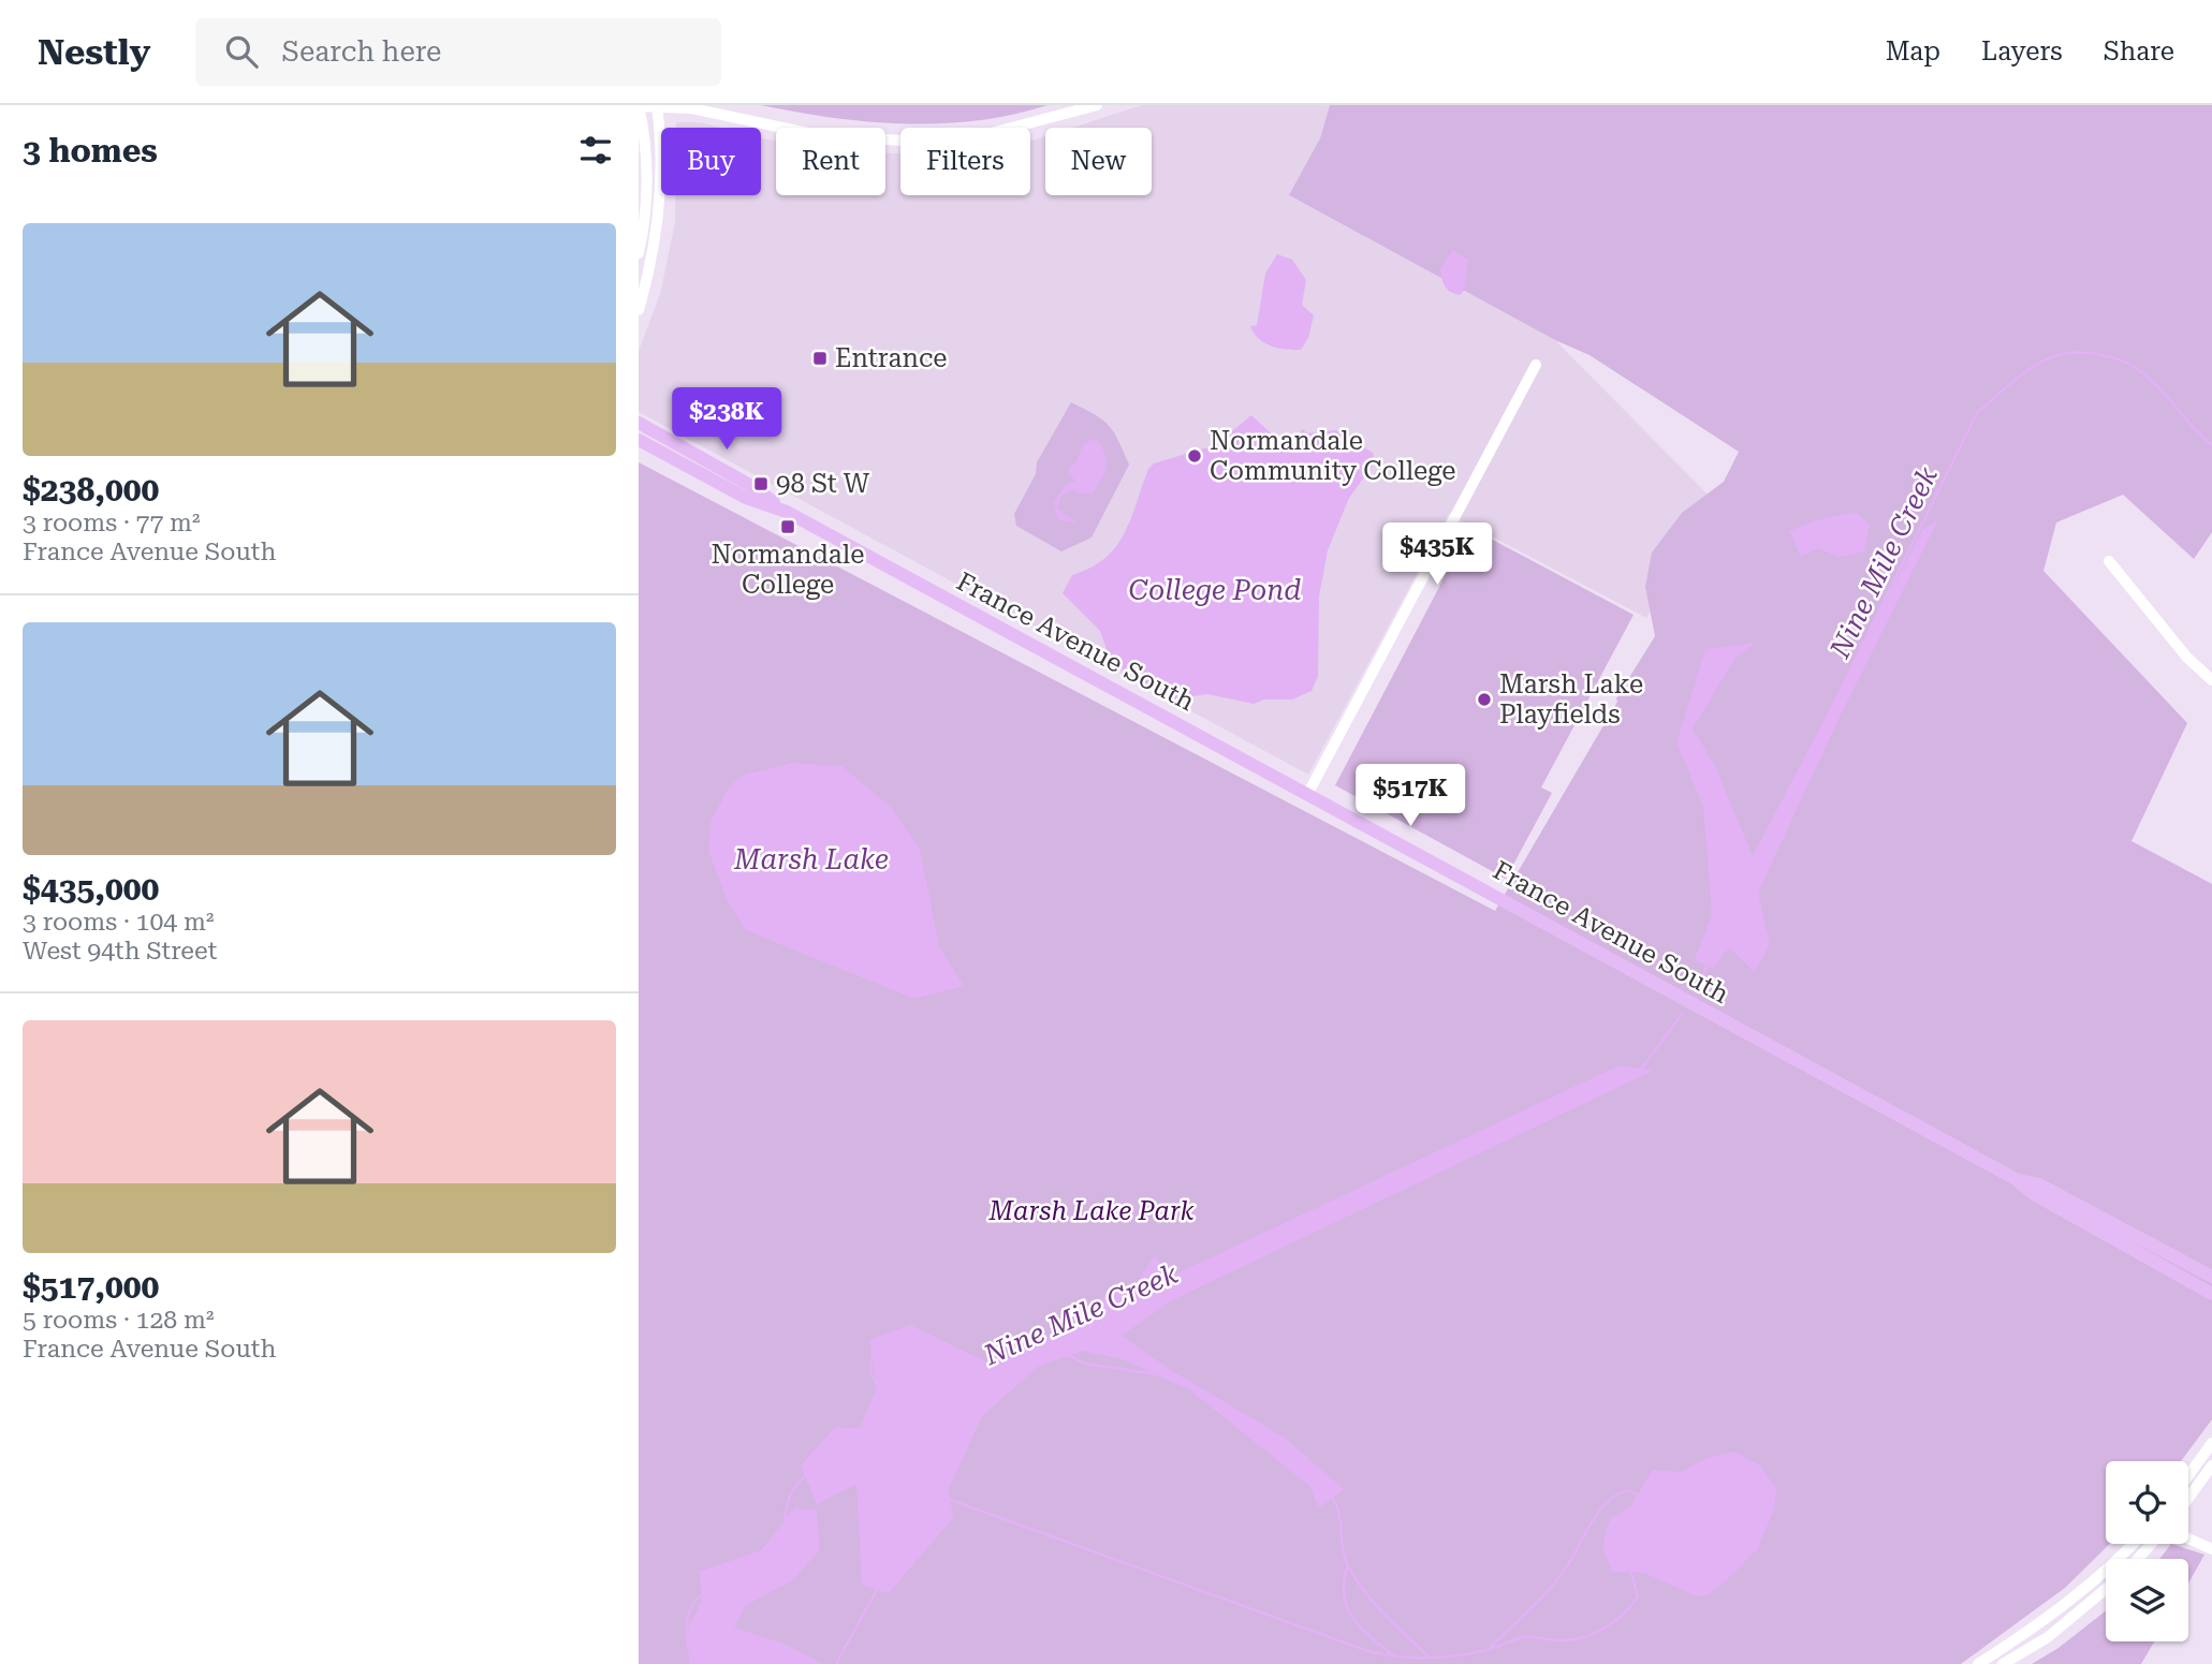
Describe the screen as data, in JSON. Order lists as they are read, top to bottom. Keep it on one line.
{"streets":{"main road":["France Avenue South"]},"water":["Nine Mile Creek","College Pond","Marsh Lake"],"parks":["Marsh Lake Park"],"places":{"transit":["Entrance","98 St W","Normandale College"],"other":["Normandale Community College","Marsh Lake Playfields"]},"page":{"header":"Nestly","search":"Search here","nav":["Map","Layers","Share"],"heading":"3 homes","chip":["Buy","Rent","Filters","New"],"list":[{"name":"$238,000","note":"3 rooms · 77 m² · France Avenue South"},{"name":"$435,000","note":"3 rooms · 104 m² · West 94th Street"},{"name":"$517,000","note":"5 rooms · 128 m² · France Avenue South"}],"price":["$238K","$435K","$517K"]}}
